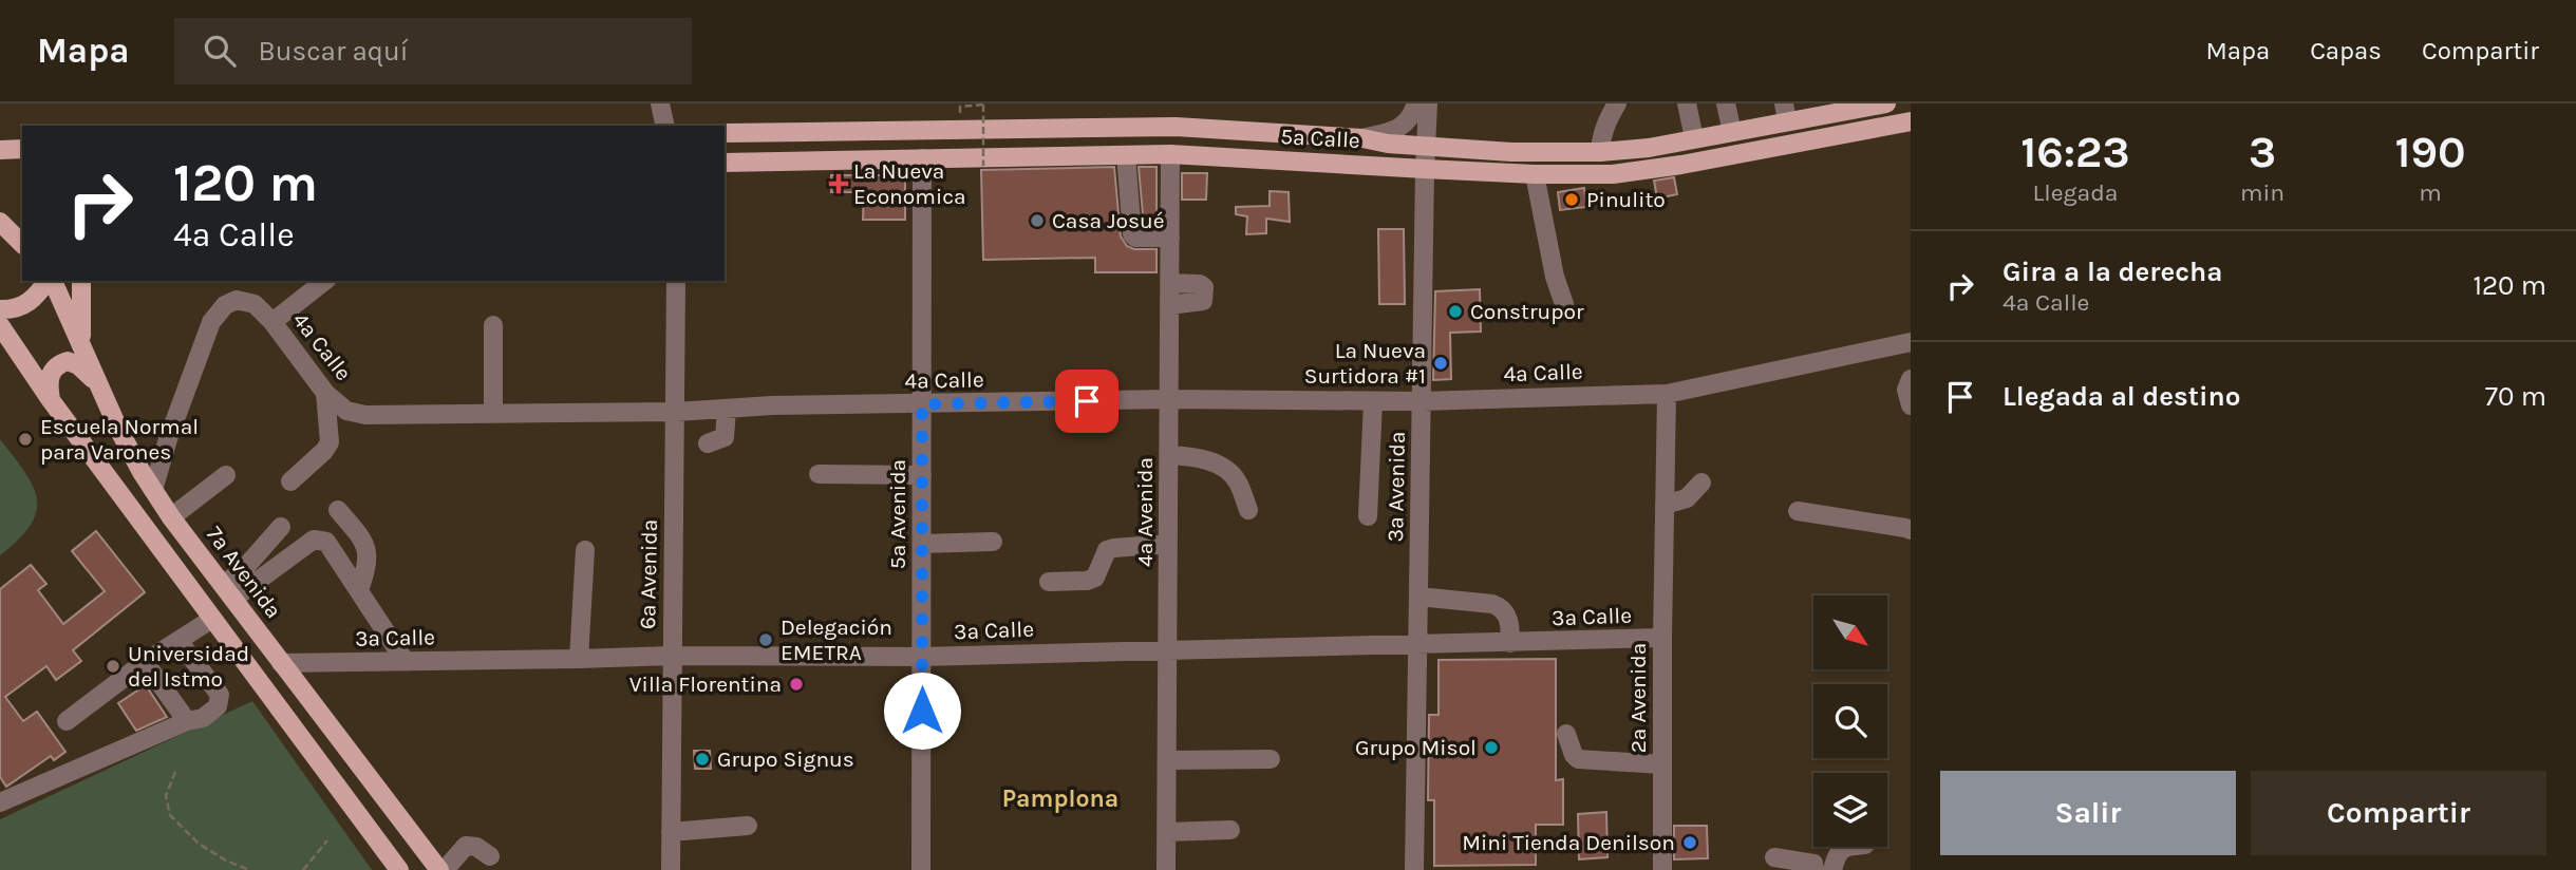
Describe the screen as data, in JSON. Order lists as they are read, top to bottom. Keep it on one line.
{"streets":{"main road":["5a Calle","7a Avenida"],"street":["4a Calle","3a Avenida","4a Avenida","5a Avenida","6a Avenida","3a Calle","2a Avenida"]},"crossings":[["5a Calle","3a Avenida"],["5a Calle","4a Avenida"],["5a Calle","5a Avenida"],["4a Calle","3a Avenida"],["4a Calle","4a Avenida"],["4a Calle","5a Avenida"],["4a Calle","7a Avenida"],["4a Calle","6a Avenida"],["4a Calle","2a Avenida"],["3a Avenida","3a Calle"],["4a Avenida","3a Calle"],["5a Avenida","3a Calle"],["7a Avenida","3a Calle"],["6a Avenida","3a Calle"],["3a Calle","2a Avenida"]],"districts":["Pamplona"],"places":{"health":["La Nueva Economica"],"other":["Pinulito","Casa Josué","Construpor","La Nueva Surtidora #1","Escuela Normal para Varones","Delegación EMETRA","Universidad del Istmo","Villa Florentina","Grupo Misol","Grupo Signus","Mini Tienda Denilson"]},"north":"bottom right","page":{"header":"Mapa","search":"Buscar aquí","nav":["Mapa","Capas","Compartir"],"eta":["16:23","Llegada","3","min","190","m"],"turn":["120 m","4a Calle"],"list":[{"name":"Gira a la derecha","note":"4a Calle","value":"120 m"},{"name":"Llegada al destino","value":"70 m"}],"buttons":["Salir","Compartir"]}}
